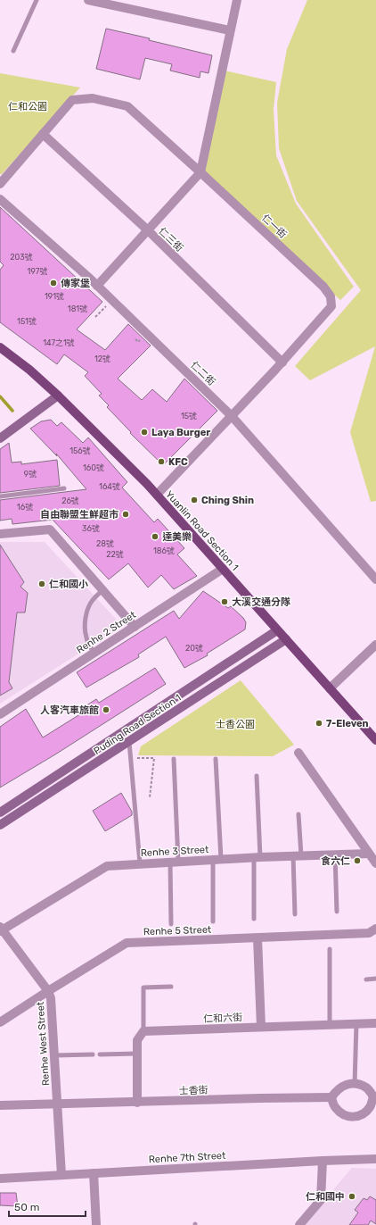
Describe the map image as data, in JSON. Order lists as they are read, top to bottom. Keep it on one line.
{"streets":{"main road":["Yuanlin Road Section 1"],"street":["仁一街","仁三街","仁二街","Renhe 2 Street","Puding Road Section 1","Renhe 3 Street","Renhe 5 Street","仁和六街","Renhe West Street","士香街","Renhe 7th Street"]},"crossings":[["仁一街","仁三街"],["仁一街","仁二街"],["仁一街","Yuanlin Road Section 1"],["Yuanlin Road Section 1","Renhe 2 Street"],["Yuanlin Road Section 1","Puding Road Section 1"],["Renhe 3 Street","Renhe West Street"],["Renhe 5 Street","Renhe West Street"],["Renhe West Street","士香街"],["Renhe West Street","Renhe 7th Street"]],"parks":["仁和公園","士香公園"],"places":["傳家堡","Laya Burger","KFC","Ching Shin","自由聯盟生鮮超市","達美樂","仁和國小","大溪交通分隊","人客汽車旅館","7-Eleven","食六仁","仁和國中"],"house_numbers":["203號","197號","191號","181號","151號","147之1號","12號","15號","156號","160號","9號","164號","26號","16號","36號","28號","186號","22號","20號"],"scale_bar":"50 m"}
